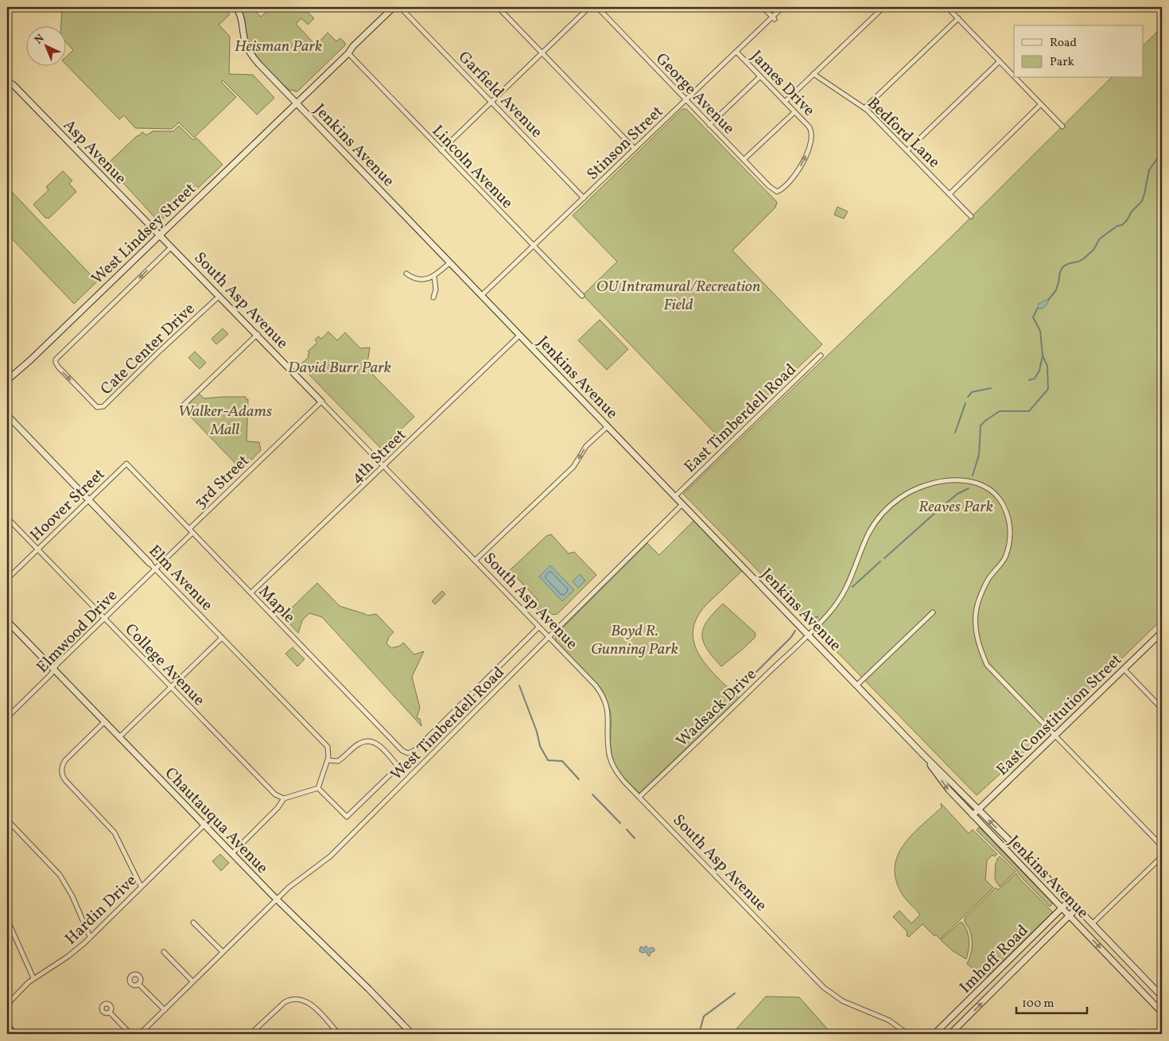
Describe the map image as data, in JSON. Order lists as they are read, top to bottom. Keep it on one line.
{"streets":{"street":["James Drive","George Avenue","Garfield Avenue","Bedford Lane","Stinson Street","Jenkins Avenue","Asp Avenue","Lincoln Avenue","West Lindsey Street","South Asp Avenue","Cate Center Drive","East Timberdell Road","4th Street","3rd Street","Hoover Street","Elm Avenue","Maple","Elmwood Drive","College Avenue","Wadsack Drive","East Constitution Street","West Timberdell Road","Chautauqua Avenue","Hardin Drive","Imhoff Road"]},"crossings":[["James Drive","George Avenue"],["James Drive","Stinson Street"],["George Avenue","Stinson Street"],["Garfield Avenue","Stinson Street"],["Stinson Street","Jenkins Avenue"],["Stinson Street","Lincoln Avenue"],["Jenkins Avenue","West Lindsey Street"],["Jenkins Avenue","East Timberdell Road"],["Jenkins Avenue","4th Street"],["Jenkins Avenue","Wadsack Drive"],["Jenkins Avenue","East Constitution Street"],["Jenkins Avenue","West Timberdell Road"],["Jenkins Avenue","Imhoff Road"],["Asp Avenue","West Lindsey Street"],["Asp Avenue","South Asp Avenue"],["Lincoln Avenue","West Lindsey Street"],["West Lindsey Street","South Asp Avenue"],["South Asp Avenue","Cate Center Drive"],["South Asp Avenue","4th Street"],["South Asp Avenue","3rd Street"],["South Asp Avenue","Maple"],["South Asp Avenue","Wadsack Drive"],["South Asp Avenue","West Timberdell Road"],["4th Street","Maple"],["3rd Street","Maple"],["Hoover Street","Elm Avenue"],["Hoover Street","Maple"],["Hoover Street","College Avenue"],["Elm Avenue","Elmwood Drive"],["Maple","Elmwood Drive"],["Elmwood Drive","College Avenue"],["Elmwood Drive","Chautauqua Avenue"],["Wadsack Drive","East Constitution Street"],["West Timberdell Road","Chautauqua Avenue"],["Chautauqua Avenue","Hardin Drive"]],"one_way":["James Drive"],"parks":["Heisman Park","OU Intramural/Recreation Field","David Burr Park","Walker-Adams Mall","Reaves Park","Boyd R. Gunning Park"],"legend":["Road","Park"],"scale_bar":"100 m","north":"top left"}
